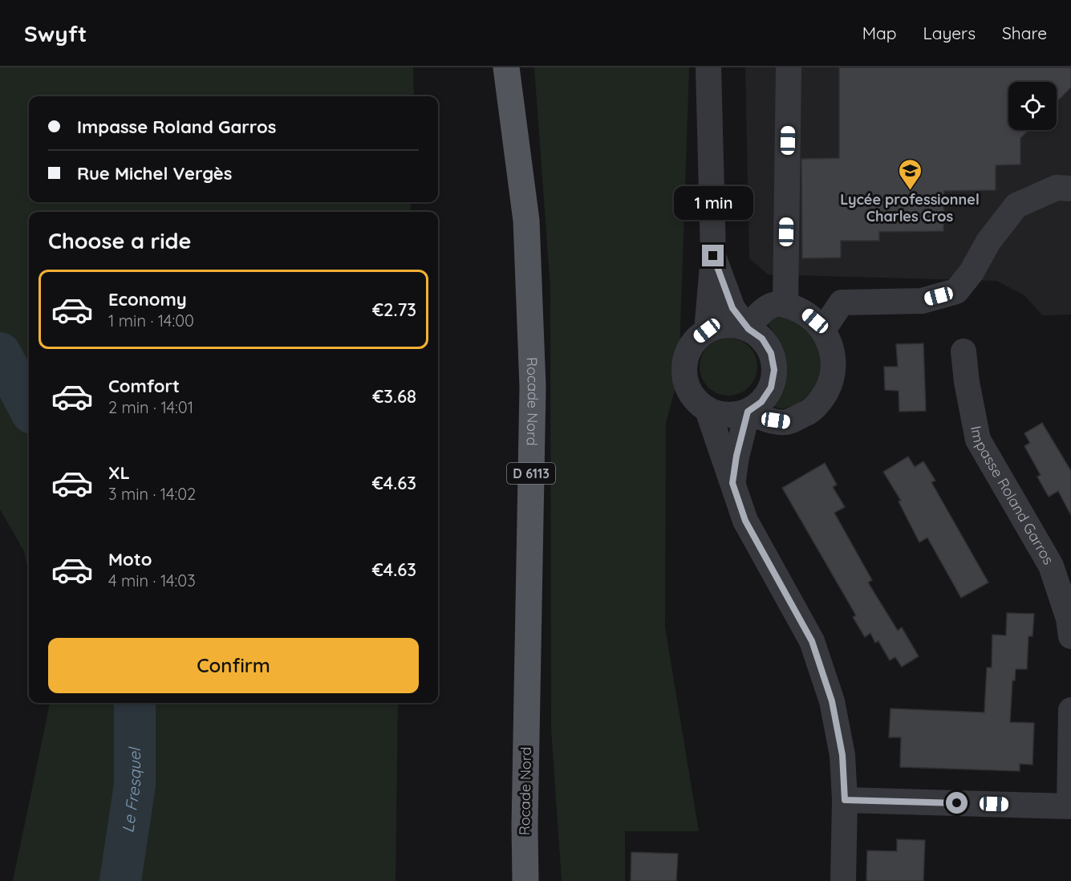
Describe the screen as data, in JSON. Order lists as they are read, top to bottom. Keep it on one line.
{"streets":{"main road":["Rocade Nord","D 6113"],"street":["Impasse Roland Garros"]},"water":["Le Fresquel"],"places":{"school or university":["Lycée professionnel Charles Cros"]},"page":{"header":"Swyft","nav":["Map","Layers","Share"],"banner":["Impasse Roland Garros","Rue Michel Vergès"],"bubble":"1 min","heading":"Choose a ride","list":[{"name":"Economy","note":"1 min · 14:00","value":"€2.73"},{"name":"Comfort","note":"2 min · 14:01","value":"€3.68"},{"name":"XL","note":"3 min · 14:02","value":"€4.63"},{"name":"Moto","note":"4 min · 14:03","value":"€4.63"}],"buttons":"Confirm"}}
